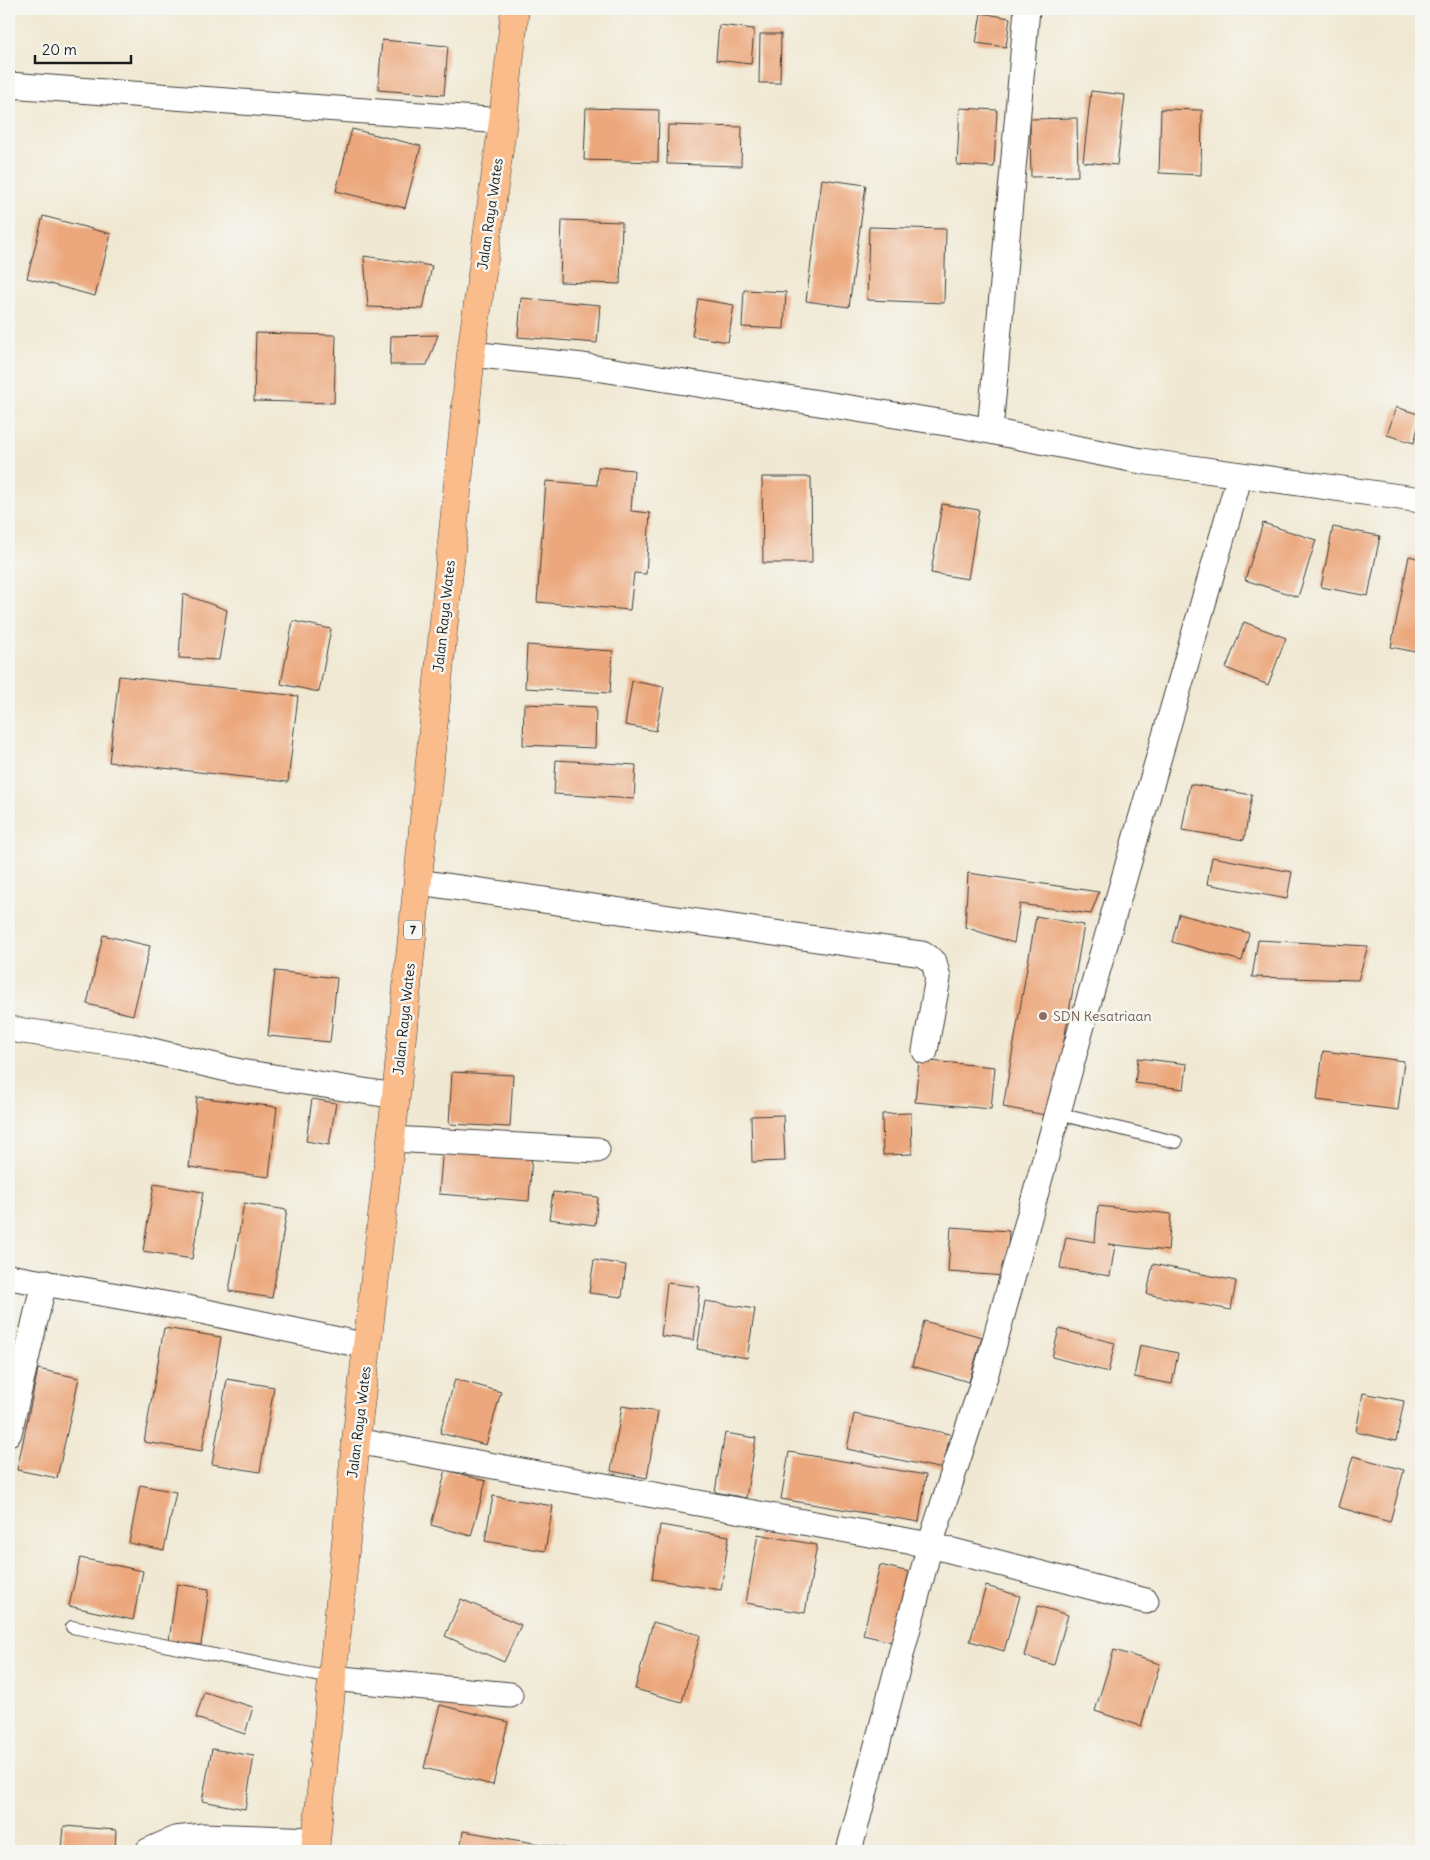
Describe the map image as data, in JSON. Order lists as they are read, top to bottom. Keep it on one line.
{"streets":{"highway":["Jalan Raya Wates","7"]},"places":["SDN Kesatriaan"],"scale_bar":"20 m"}
